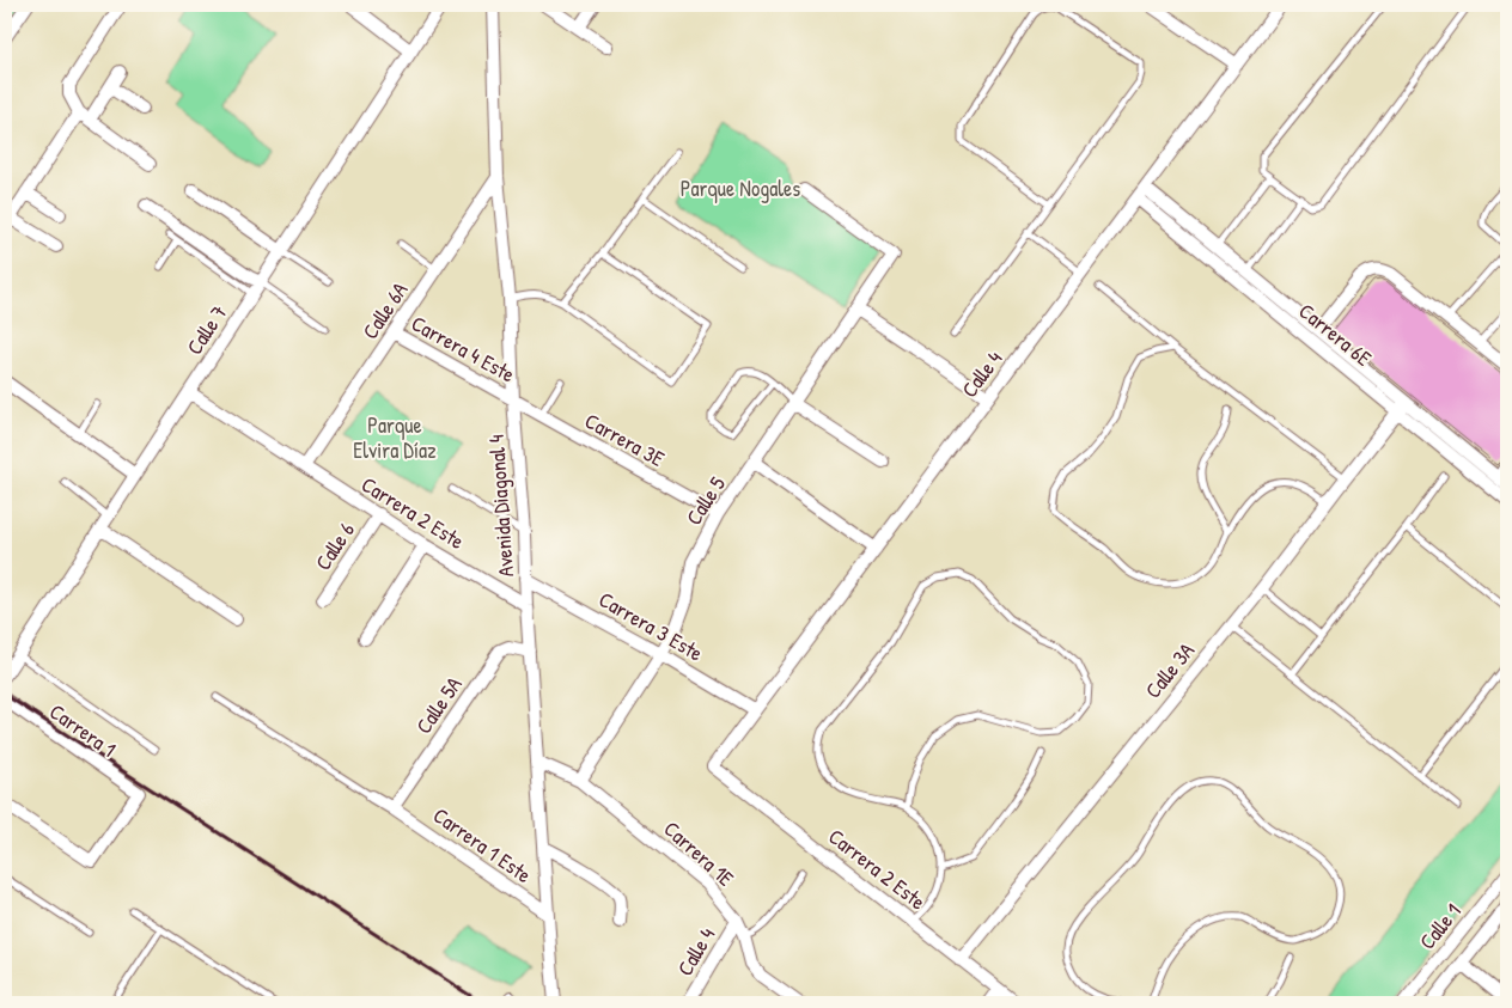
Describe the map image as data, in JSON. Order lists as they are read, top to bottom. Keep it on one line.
{"streets":{"street":["Calle 6A","Calle 7","Carrera 6E","Carrera 4 Este","Calle 4","Carrera 3E","Calle 5","Avenida Diagonal 4","Carrera 2 Este","Calle 6","Carrera 3 Este","Calle 3A","Calle 5A","Carrera 1","Carrera 1 Este","Carrera 1E","Calle 1"]},"crossings":[["Calle 6A","Carrera 4 Este"],["Calle 6A","Avenida Diagonal 4"],["Calle 6A","Carrera 2 Este"],["Calle 7","Carrera 2 Este"],["Carrera 6E","Calle 4"],["Carrera 6E","Calle 3A"],["Carrera 4 Este","Carrera 3E"],["Carrera 4 Este","Avenida Diagonal 4"],["Calle 4","Carrera 2 Este"],["Calle 4","Carrera 3 Este"],["Calle 4","Carrera 1E"],["Carrera 3E","Calle 5"],["Carrera 3E","Avenida Diagonal 4"],["Calle 5","Carrera 3 Este"],["Calle 5","Carrera 1E"],["Avenida Diagonal 4","Carrera 2 Este"],["Avenida Diagonal 4","Carrera 3 Este"],["Avenida Diagonal 4","Calle 5A"],["Avenida Diagonal 4","Carrera 1 Este"],["Avenida Diagonal 4","Carrera 1E"],["Carrera 2 Este","Calle 6"],["Carrera 2 Este","Calle 3A"],["Calle 5A","Carrera 1 Este"]],"parks":["Parque Nogales","Parque Elvira Díaz"]}
